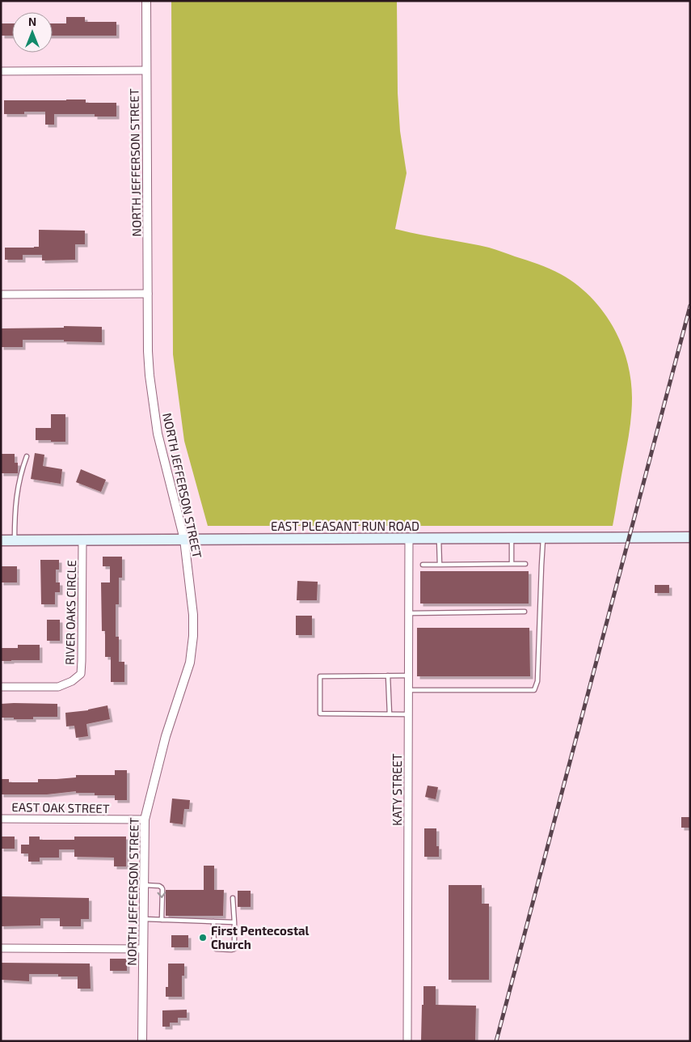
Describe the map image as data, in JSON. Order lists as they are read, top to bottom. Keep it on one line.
{"streets":{"main road":["EAST PLEASANT RUN ROAD"],"street":["NORTH JEFFERSON STREET","RIVER OAKS CIRCLE","KATY STREET","EAST OAK STREET"]},"crossings":[["NORTH JEFFERSON STREET","EAST PLEASANT RUN ROAD"],["NORTH JEFFERSON STREET","EAST OAK STREET"],["EAST PLEASANT RUN ROAD","RIVER OAKS CIRCLE"],["EAST PLEASANT RUN ROAD","KATY STREET"]],"places":["First Pentecostal Church"],"north":"top"}
